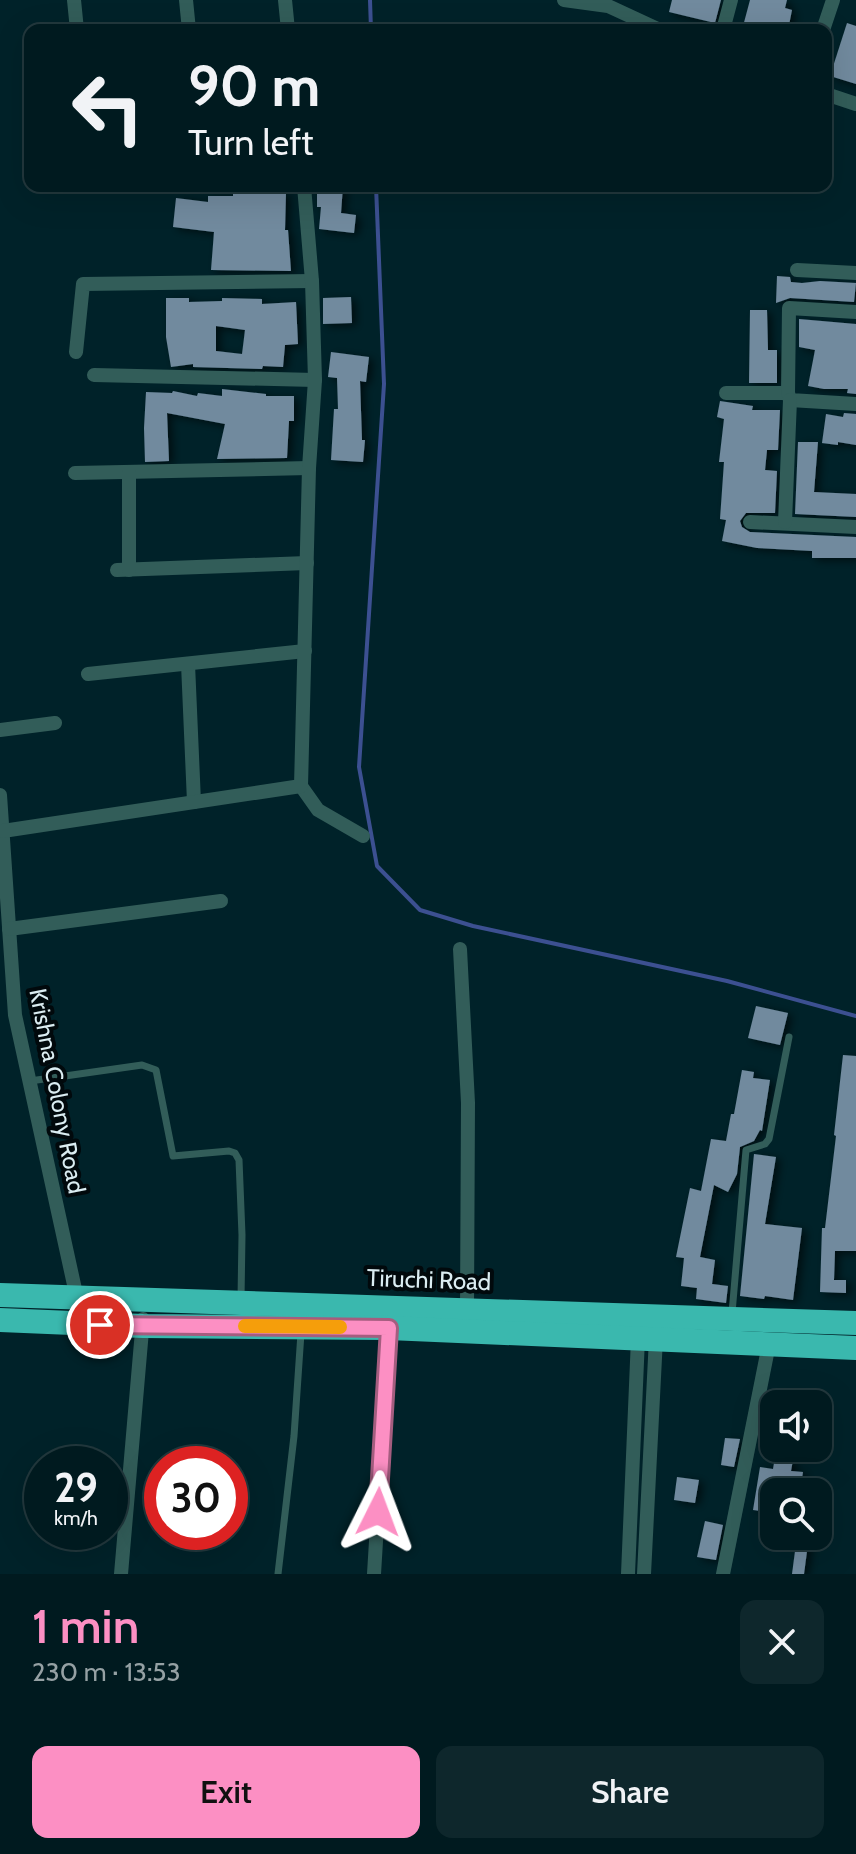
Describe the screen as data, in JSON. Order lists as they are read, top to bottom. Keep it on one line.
{"streets":{"highway":["Tiruchi Road"],"street":["Krishna Colony Road"]},"crossings":[["Krishna Colony Road","Tiruchi Road"]],"page":{"turn":["90 m","Turn left"],"speed":"29 km/h","limit":"30","heading":["1 min","230 m · 13:53"],"buttons":["Exit","Share"]}}
